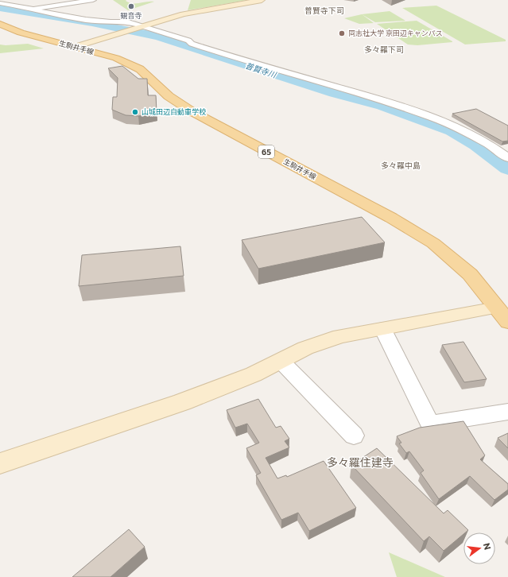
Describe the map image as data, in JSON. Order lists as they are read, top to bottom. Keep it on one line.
{"streets":{"main road":["生駒井手線","65"]},"districts":["普賢寺下司","多々羅下司","多々羅中島","多々羅住建寺"],"water":["普賢寺川"],"places":["観音寺","同志社大学 京田辺キャンパス","山城田辺自動車学校"],"north":"right"}
